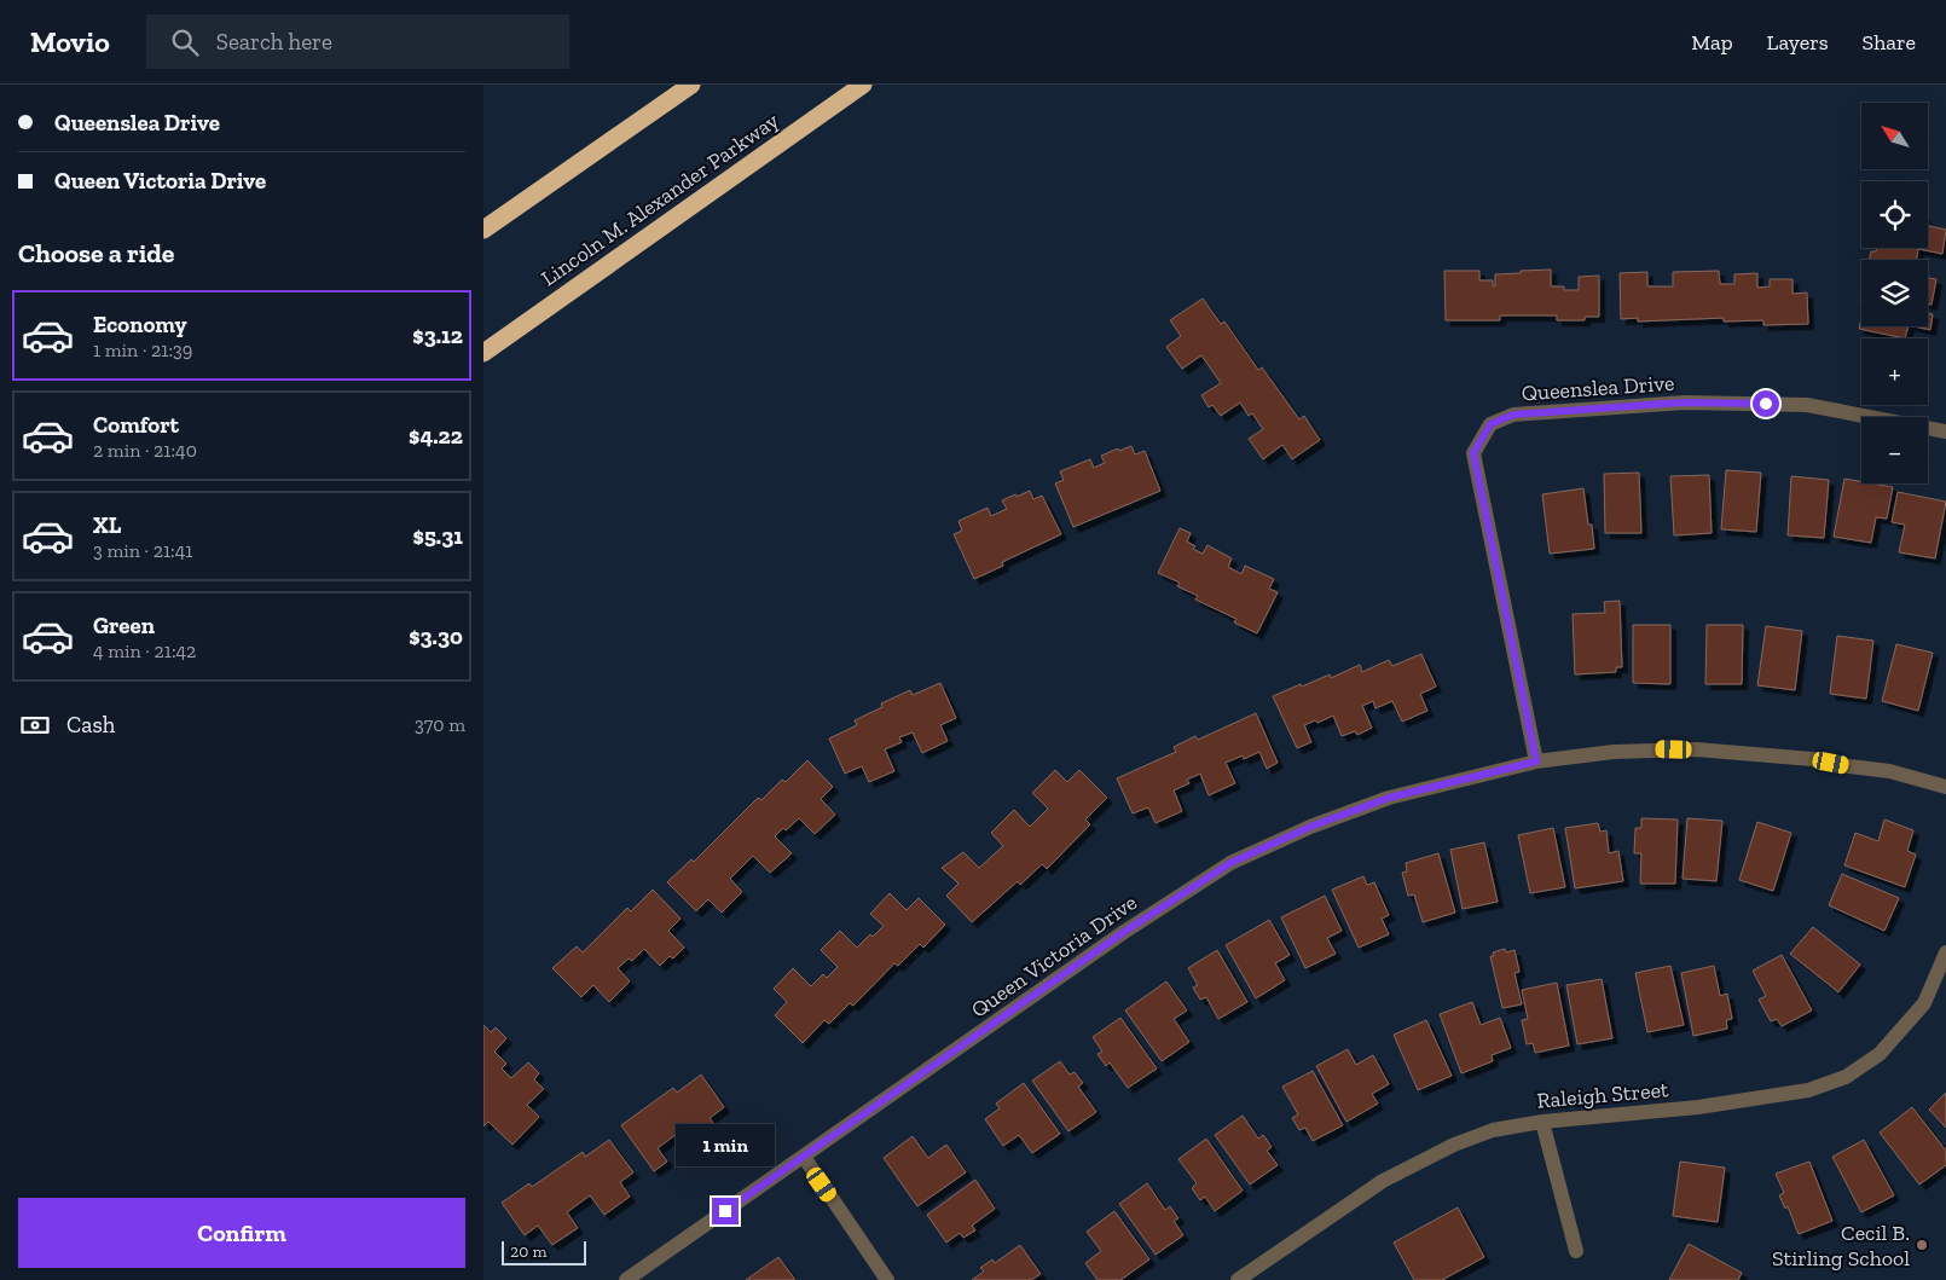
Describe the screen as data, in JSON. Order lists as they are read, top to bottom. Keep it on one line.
{"streets":{"highway":["Lincoln M. Alexander Parkway"],"street":["Queenslea Drive","Queen Victoria Drive","Raleigh Street"]},"crossings":[["Queenslea Drive","Queen Victoria Drive"]],"places":["Cecil B. Stirling School"],"scale_bar":"20 m","north":"top left","page":{"header":"Movio","search":"Search here","nav":["Map","Layers","Share"],"banner":["Queenslea Drive","Queen Victoria Drive"],"map_buttons":["+","−"],"heading":"Choose a ride","list":[{"name":"Economy","note":"1 min · 21:39","value":"$3.12"},{"name":"Comfort","note":"2 min · 21:40","value":"$4.22"},{"name":"XL","note":"3 min · 21:41","value":"$5.31"},{"name":"Green","note":"4 min · 21:42","value":"$3.30"}],"pay":["Cash","370 m"],"bubble":"1 min","buttons":"Confirm","scale":"20 m"}}
